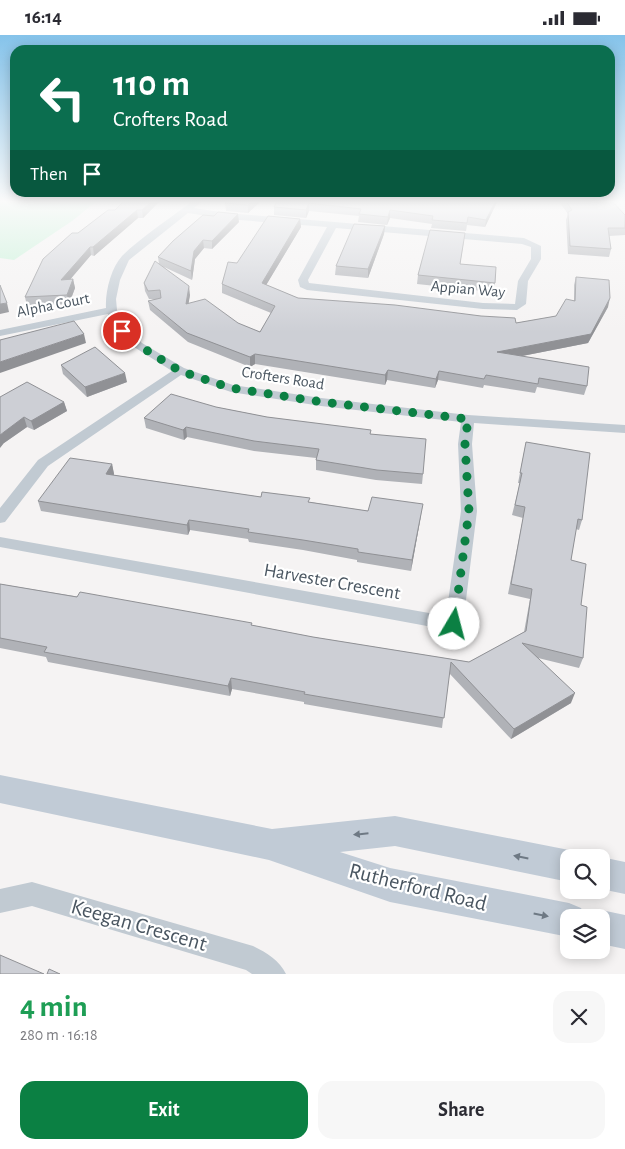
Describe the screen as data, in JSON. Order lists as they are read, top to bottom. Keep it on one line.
{"streets":{"main road":["Rutherford Road"],"street":["Appian Way","Alpha Court","Crofters Road","Harvester Crescent","Keegan Crescent"]},"crossings":[["Alpha Court","Crofters Road"],["Crofters Road","Harvester Crescent"]],"page":{"status":"16:14","turn":["110 m","Crofters Road"],"then":"Then","heading":["4 min","280 m · 16:18"],"buttons":["Exit","Share"]}}
